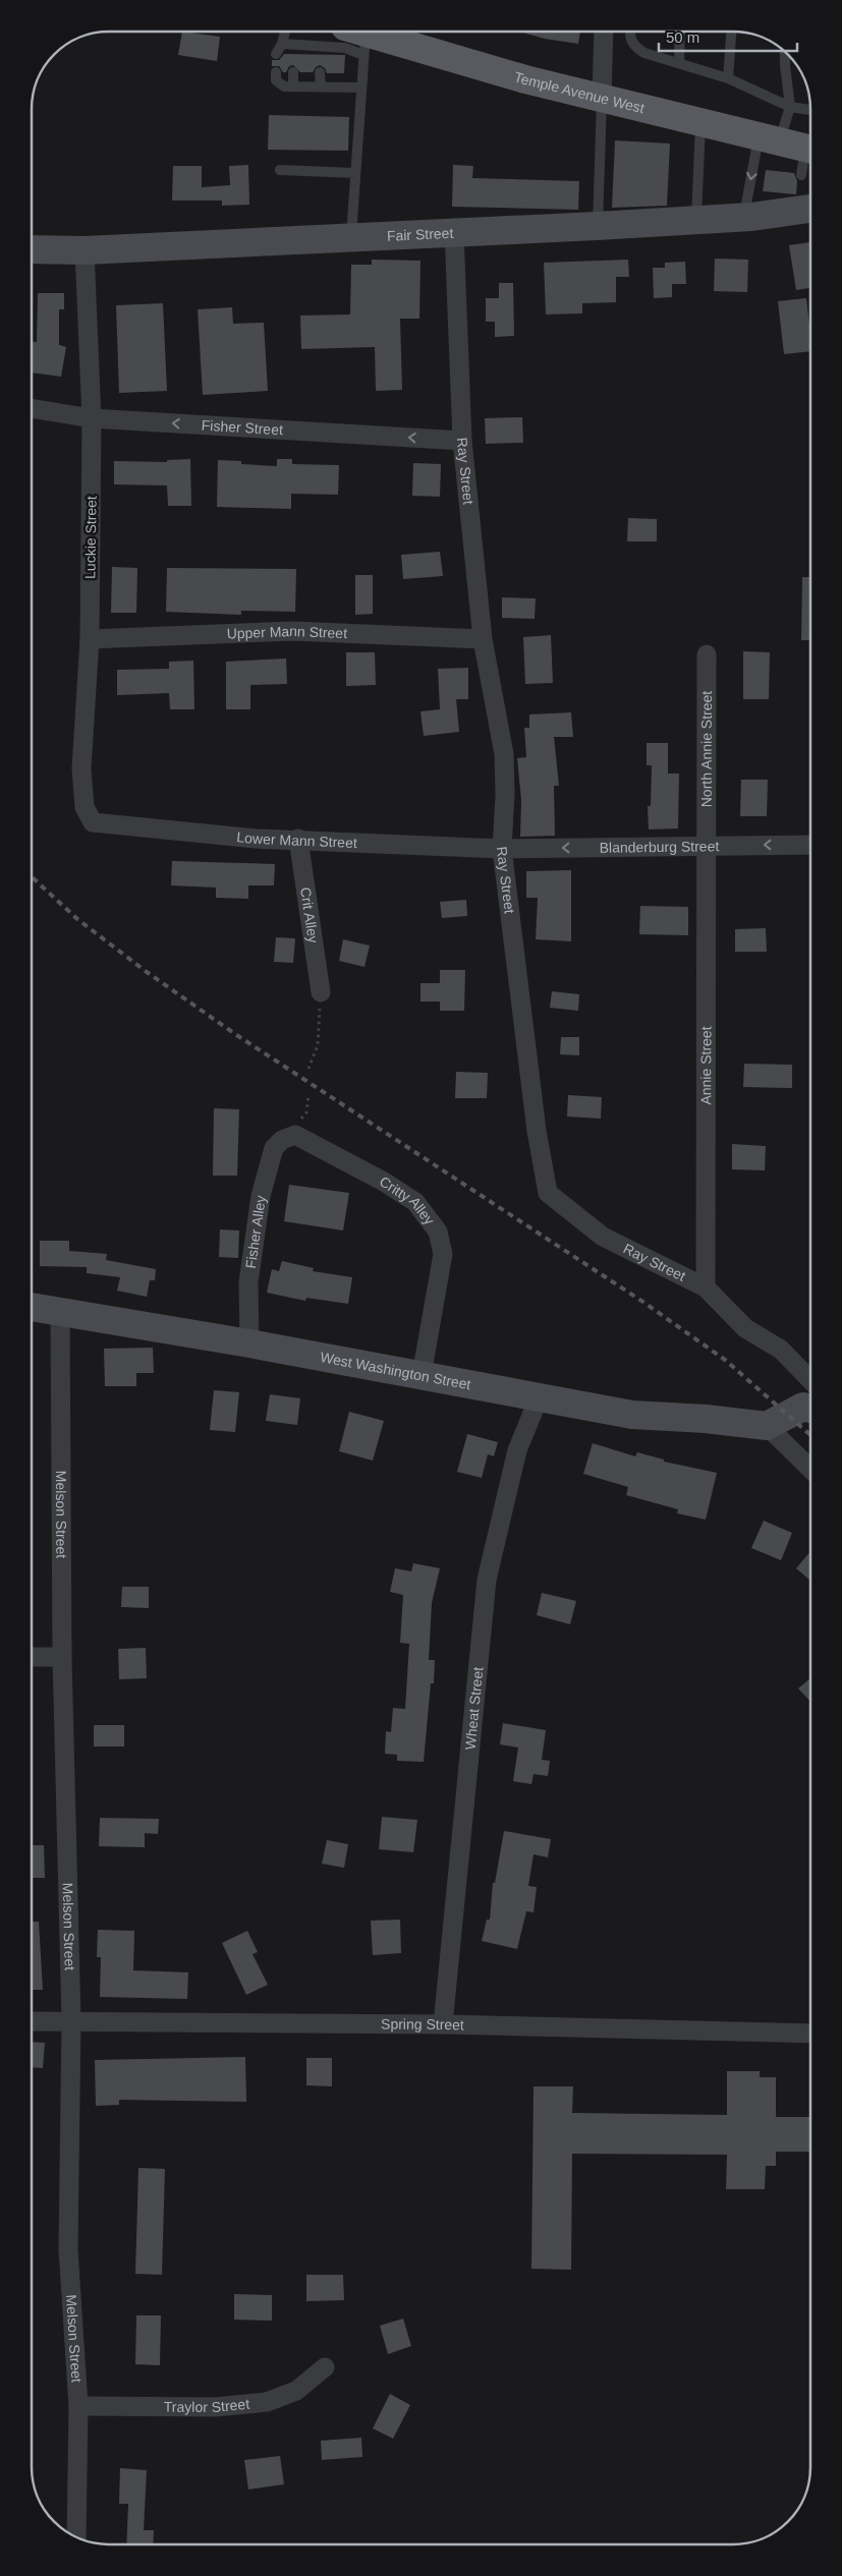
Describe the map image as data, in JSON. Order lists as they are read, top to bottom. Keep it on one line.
{"streets":{"main road":["Temple Avenue West"],"street":["Fair Street","Fisher Street","Ray Street","Luckie Street","Upper Mann Street","North Annie Street","Lower Mann Street","Blanderburg Street","Crit Alley","Annie Street","Critty Alley","Fisher Alley","West Washington Street","Melson Street","Wheat Street","Spring Street","Traylor Street"]},"crossings":[["Fair Street","Ray Street"],["Fair Street","Luckie Street"],["Fisher Street","Ray Street"],["Fisher Street","Luckie Street"],["Ray Street","Upper Mann Street"],["Ray Street","Lower Mann Street"],["Ray Street","Blanderburg Street"],["Ray Street","Annie Street"],["Luckie Street","Upper Mann Street"],["Luckie Street","Lower Mann Street"],["North Annie Street","Blanderburg Street"],["North Annie Street","Annie Street"],["Lower Mann Street","Blanderburg Street"],["Lower Mann Street","Crit Alley"],["Blanderburg Street","Annie Street"],["Critty Alley","Fisher Alley"],["Critty Alley","West Washington Street"],["Fisher Alley","West Washington Street"],["West Washington Street","Melson Street"],["West Washington Street","Wheat Street"],["Melson Street","Spring Street"],["Melson Street","Traylor Street"],["Wheat Street","Spring Street"]],"one_way":["Fisher Street","Blanderburg Street"],"scale_bar":"50 m"}
